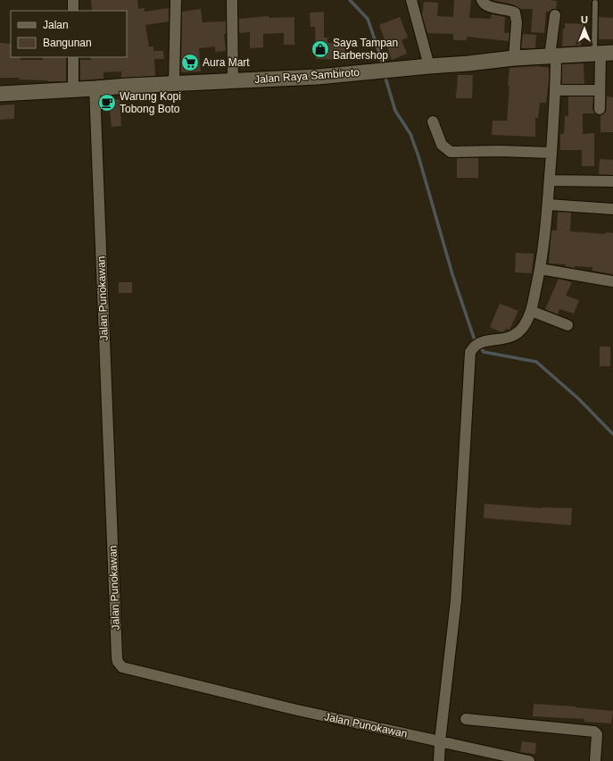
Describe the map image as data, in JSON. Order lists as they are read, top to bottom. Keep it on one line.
{"streets":{"street":["Jalan Raya Sambiroto","Jalan Punokawan"]},"crossings":[["Jalan Raya Sambiroto","Jalan Punokawan"]],"places":{"shop":["Saya Tampan Barbershop"],"supermarket":["Aura Mart"],"cafe":["Warung Kopi Tobong Boto"]},"legend":["Jalan","Bangunan"],"north":"top"}
